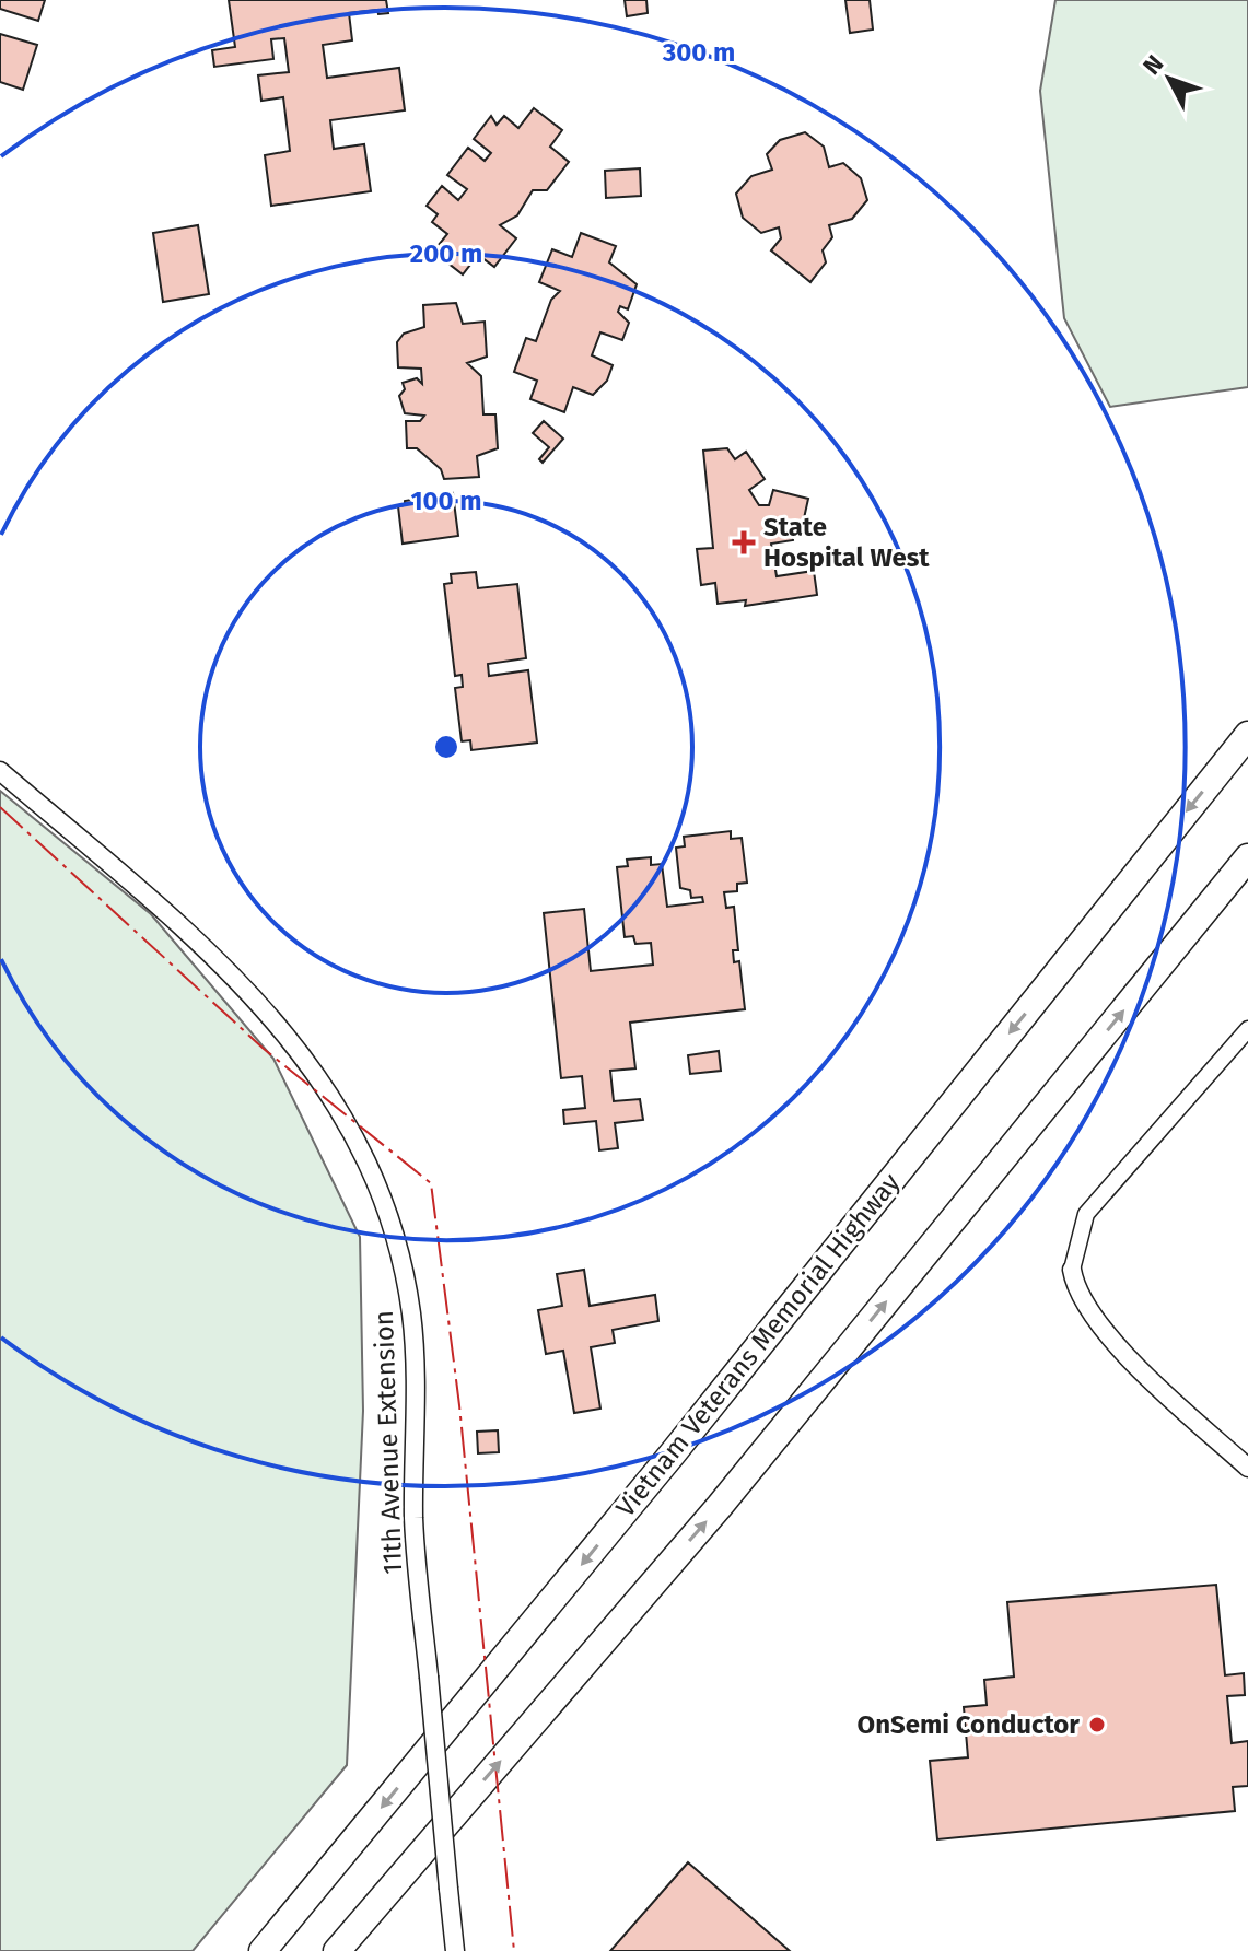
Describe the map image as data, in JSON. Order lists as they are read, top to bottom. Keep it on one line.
{"streets":{"highway":["Vietnam Veterans Memorial Highway"],"street":["11th Avenue Extension"]},"places":{"health":["State Hospital West"],"other":["OnSemi Conductor"]},"north":"top left","rings":["300 m","200 m","100 m"]}
